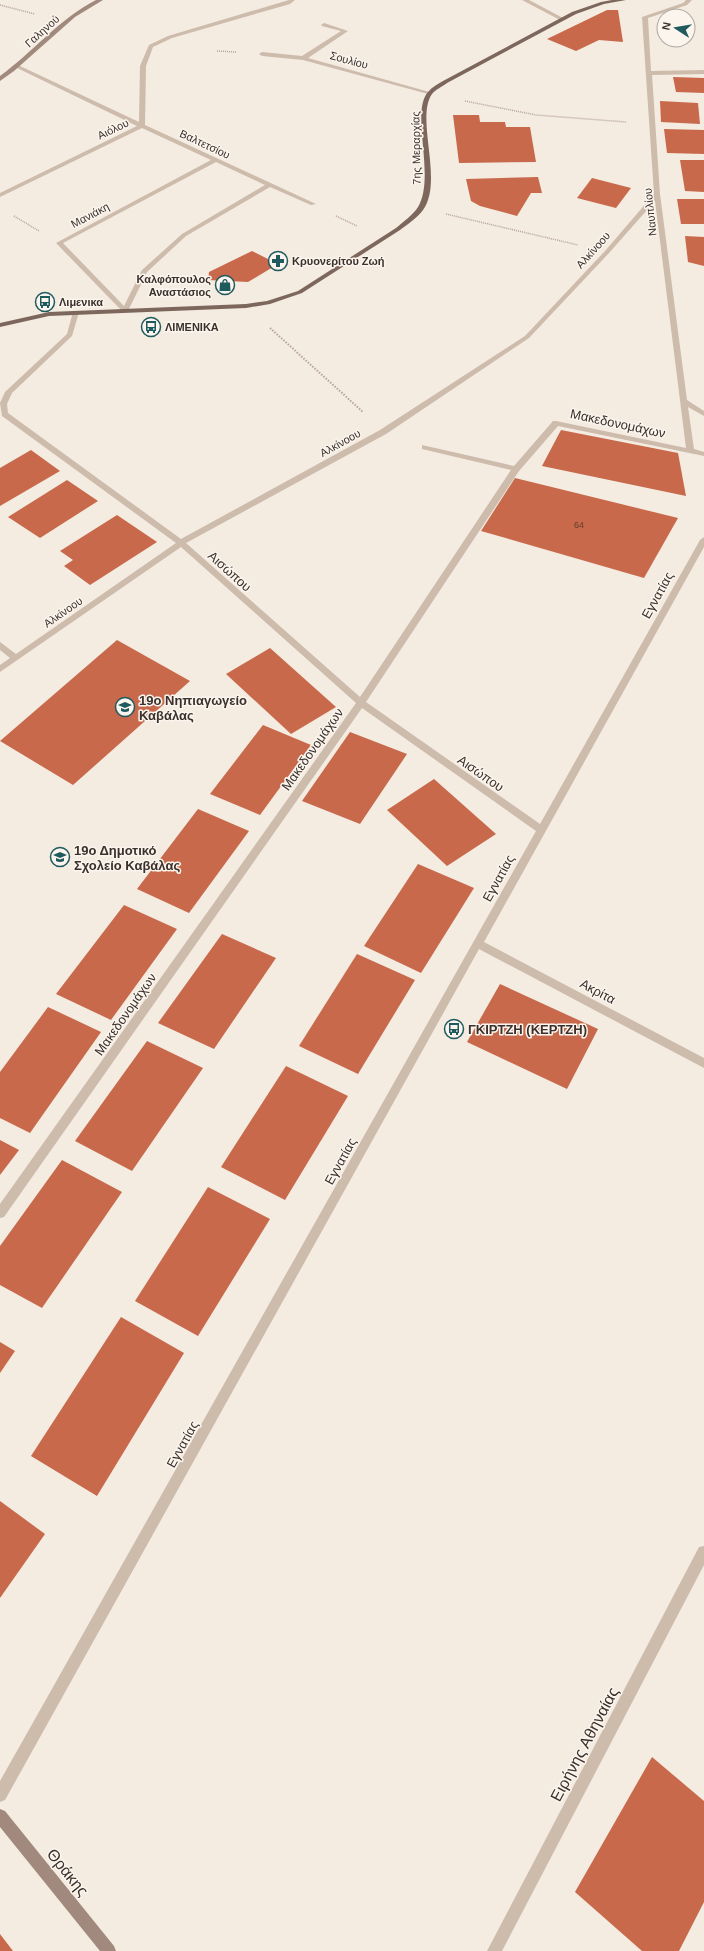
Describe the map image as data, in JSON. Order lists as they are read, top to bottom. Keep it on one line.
{"streets":{"main road":["7ης Μεραρχίας"],"street":["Γαληνού","Σουλίου","Αιόλου","Βαλτετσίου","Ναυπλίου","Μανιάκη","Αλκίνοου","Μακεδονομάχων","Αισώπου","Εγνατίας","Ακρίτα","Ειρήνης Αθηναίας","Θράκης"]},"crossings":[["Γαληνού","Βαλτετσίου"],["Σουλίου","7ης Μεραρχίας"],["Αιόλου","Βαλτετσίου"],["Βαλτετσίου","Μανιάκη"],["7ης Μεραρχίας","Αισώπου"],["Ναυπλίου","Αλκίνοου"],["Ναυπλίου","Μακεδονομάχων"],["Αλκίνοου","Αισώπου"],["Μακεδονομάχων","Αισώπου"],["Αισώπου","Εγνατίας"],["Εγνατίας","Ακρίτα"]],"places":{"pharmacy":["Κρυονερίτου Ζωή"],"shop":["Καλφόπουλος Αναστάσιος"],"bus stop":["Λιμενικα","ΛΙΜΕΝΙΚΑ","ΓΚΙΡΤΖΗ (ΚΕΡΤΖΗ)"],"school or university":["19ο Νηπιαγωγείο Καβάλας","19ο Δημοτικό Σχολείο Καβάλας"]},"house_numbers":["64"],"north":"left"}
